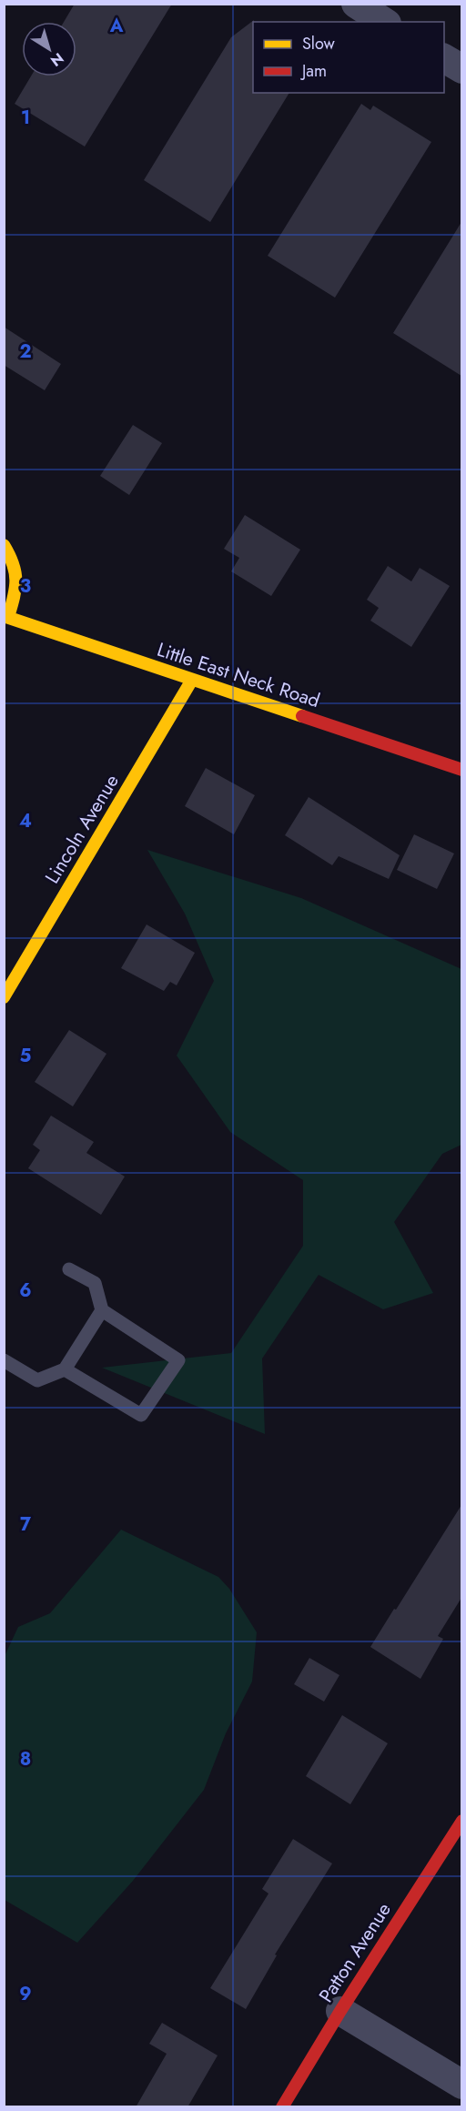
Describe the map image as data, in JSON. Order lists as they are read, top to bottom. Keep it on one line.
{"streets":{"street":["Little East Neck Road","Lincoln Avenue","Patton Avenue"]},"crossings":[["Little East Neck Road","Lincoln Avenue"]],"legend":["Slow","Jam"],"north":"bottom right","grid":{"columns":["A"],"rows":["1","2","3","4","5","6","7","8","9"]}}
